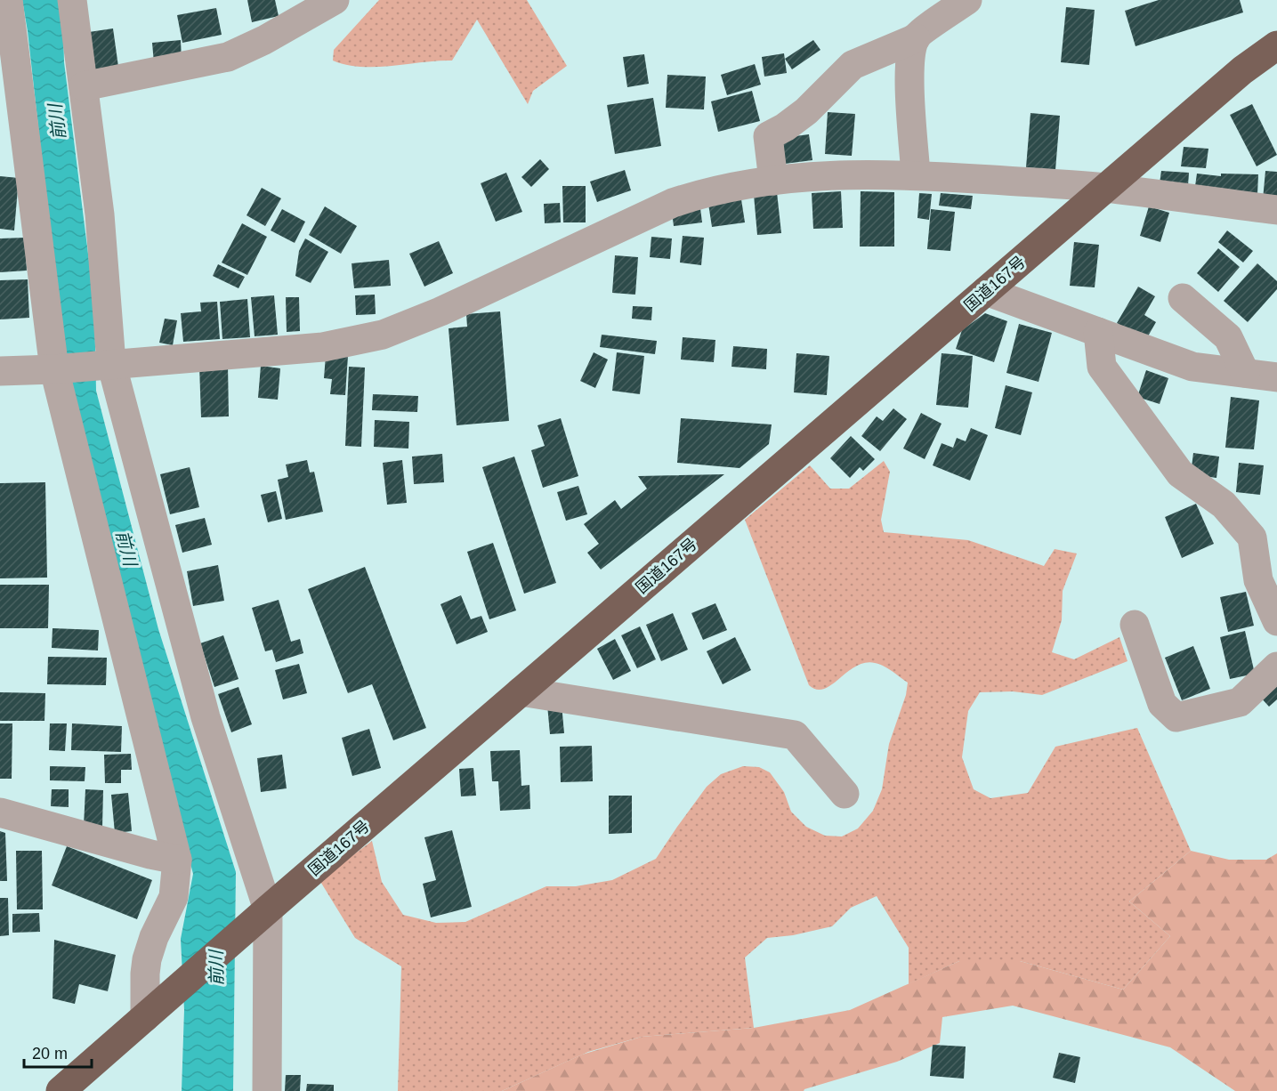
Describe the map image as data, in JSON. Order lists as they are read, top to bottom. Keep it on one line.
{"streets":{"highway":["国道167号"]},"water":["前川"],"scale_bar":"20 m"}
